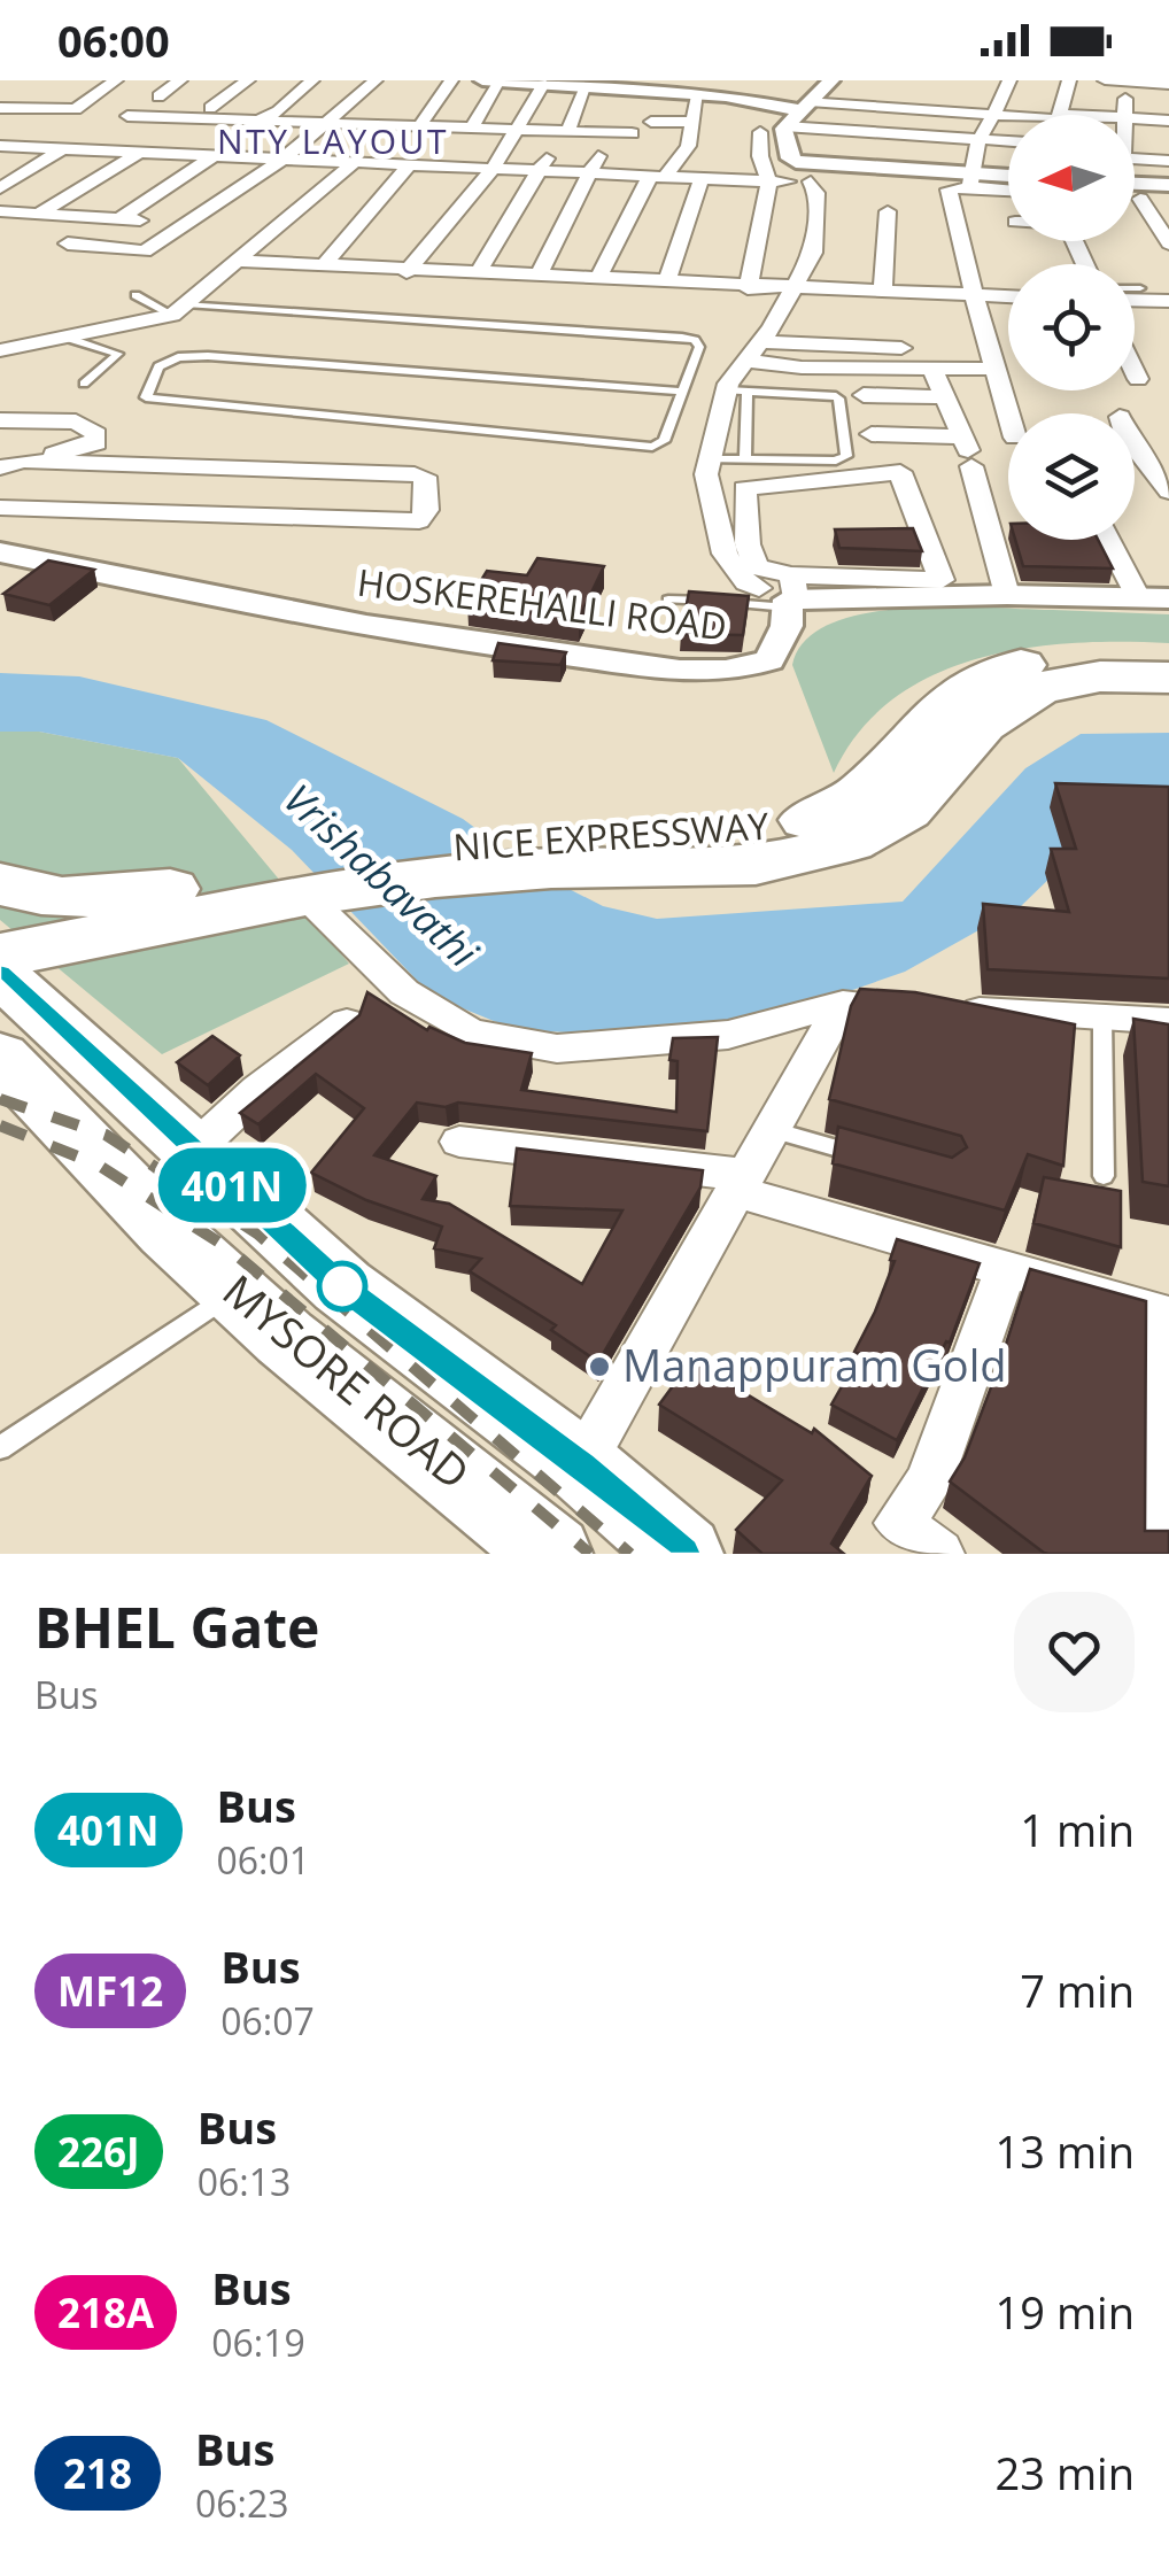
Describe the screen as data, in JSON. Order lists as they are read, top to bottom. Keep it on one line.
{"streets":{"highway":["NICE EXPRESSWAY","MYSORE ROAD"],"street":["HOSKEREHALLI ROAD"]},"districts":["NTY LAYOUT"],"water":["Vrishabavathi"],"places":["Manappuram Gold"],"lines":["bus line 401N"],"north":"left","page":{"status":"06:00","on_map":"401N","heading":["BHEL Gate","Bus"],"list":[{"mark":"401N","name":"Bus","note":"06:01","value":"1 min"},{"mark":"MF12","name":"Bus","note":"06:07","value":"7 min"},{"mark":"226J","name":"Bus","note":"06:13","value":"13 min"},{"mark":"218A","name":"Bus","note":"06:19","value":"19 min"},{"mark":"218","name":"Bus","note":"06:23","value":"23 min"}]}}
